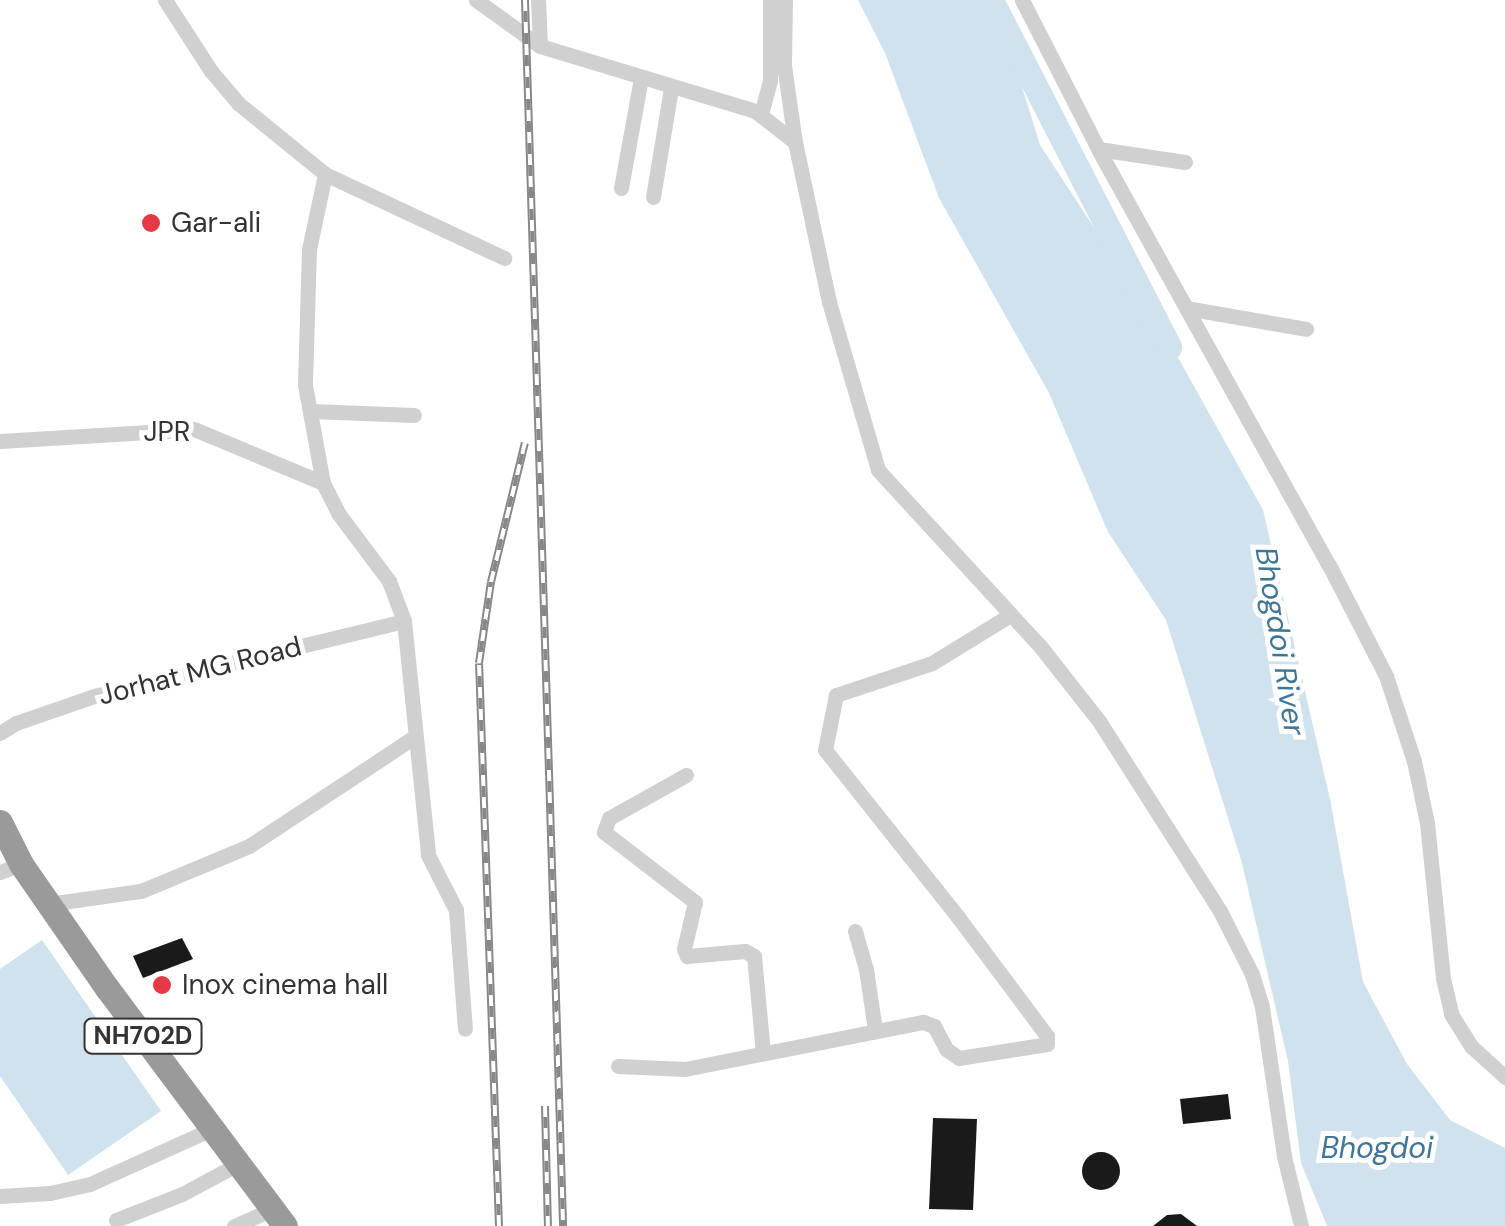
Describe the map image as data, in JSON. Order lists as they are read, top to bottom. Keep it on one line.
{"streets":{"highway":["NH702D"],"street":["JPR","Jorhat MG Road"]},"water":["Bhogdoi River","Bhogdoi"],"places":["Gar-ali","Inox cinema hall"]}
